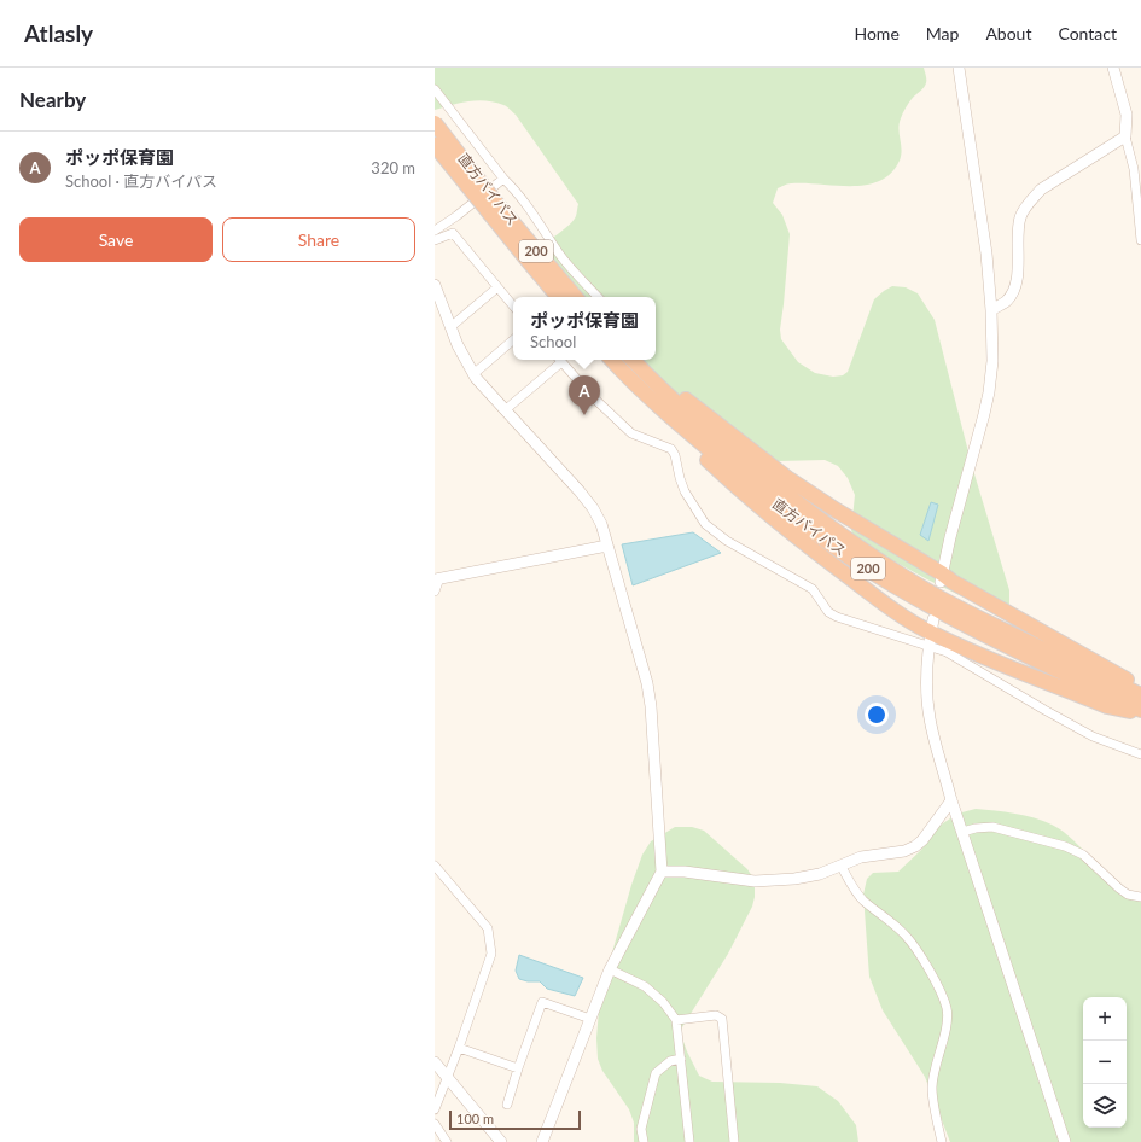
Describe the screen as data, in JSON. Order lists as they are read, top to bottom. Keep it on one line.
{"streets":{"highway":["直方バイパス","200"]},"scale_bar":"100 m","page":{"header":"Atlasly","nav":["Home","Map","About","Contact"],"heading":"Nearby","list":[{"mark":"A","name":"ポッポ保育園","note":"School · 直方バイパス","value":"320 m"}],"buttons":["Save","Share"],"popup":["ポッポ保育園","School"],"pins":"A","map_buttons":["+","−"],"scale":"100 m"}}
